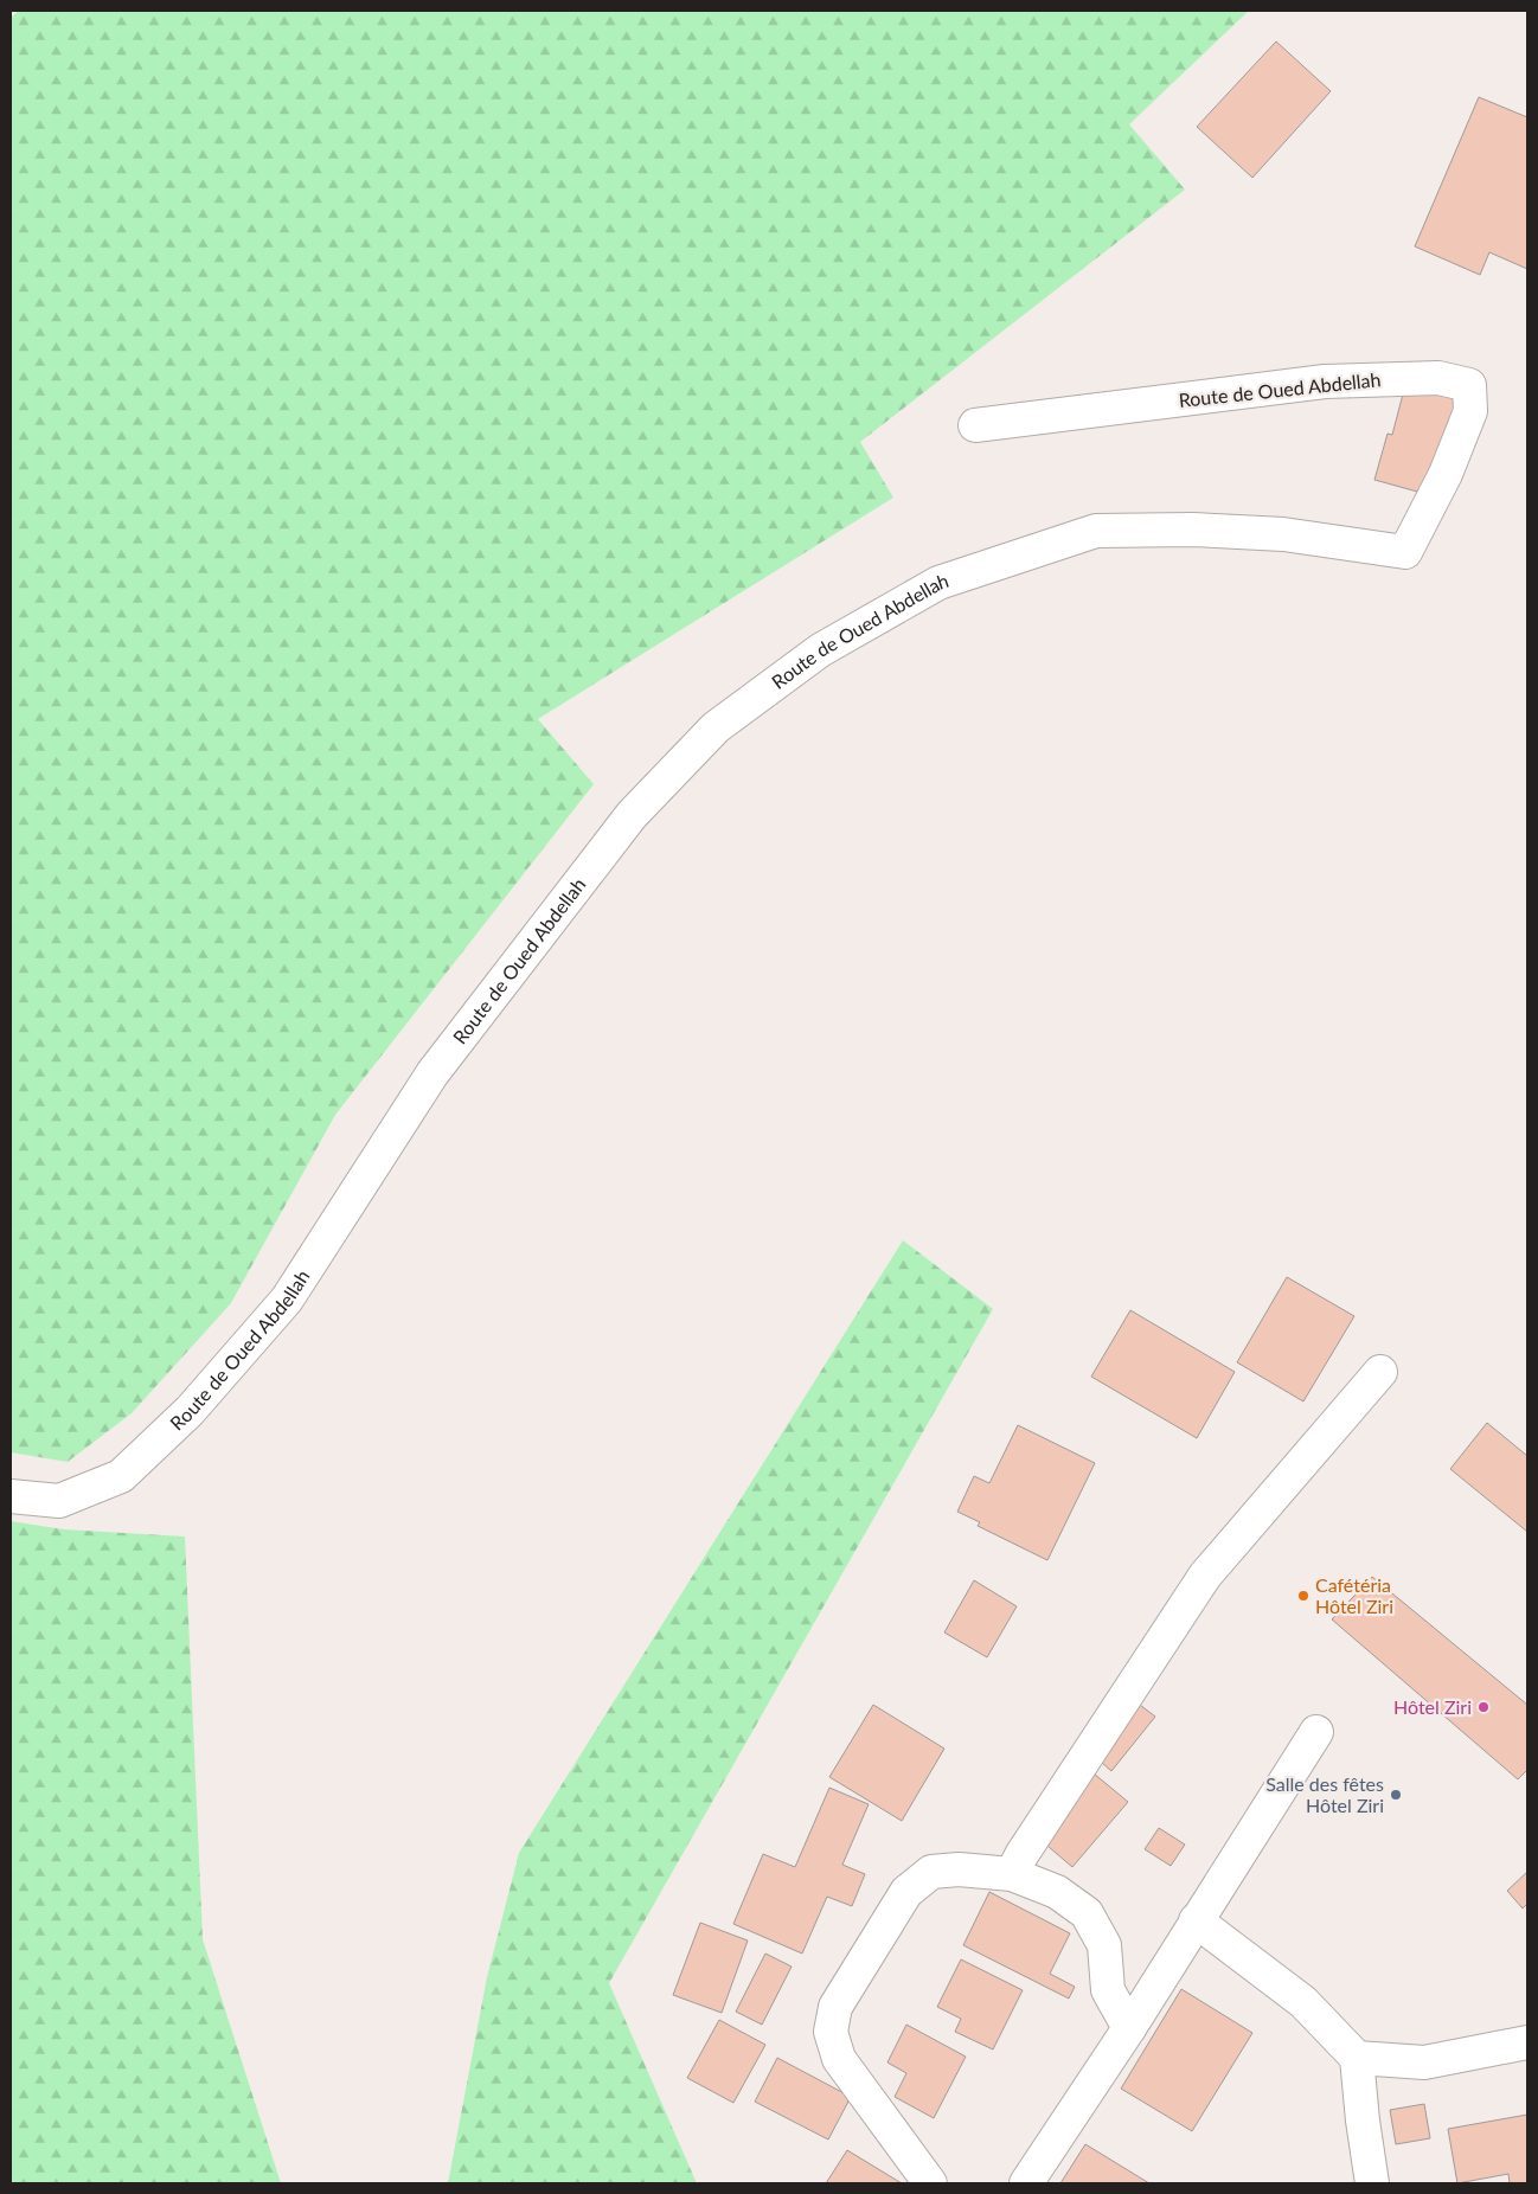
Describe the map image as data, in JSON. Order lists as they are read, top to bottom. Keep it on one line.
{"streets":{"street":["Route de Oued Abdellah"]},"places":["Cafétéria Hôtel Ziri","Hôtel Ziri","Salle des fêtes Hôtel Ziri"]}
